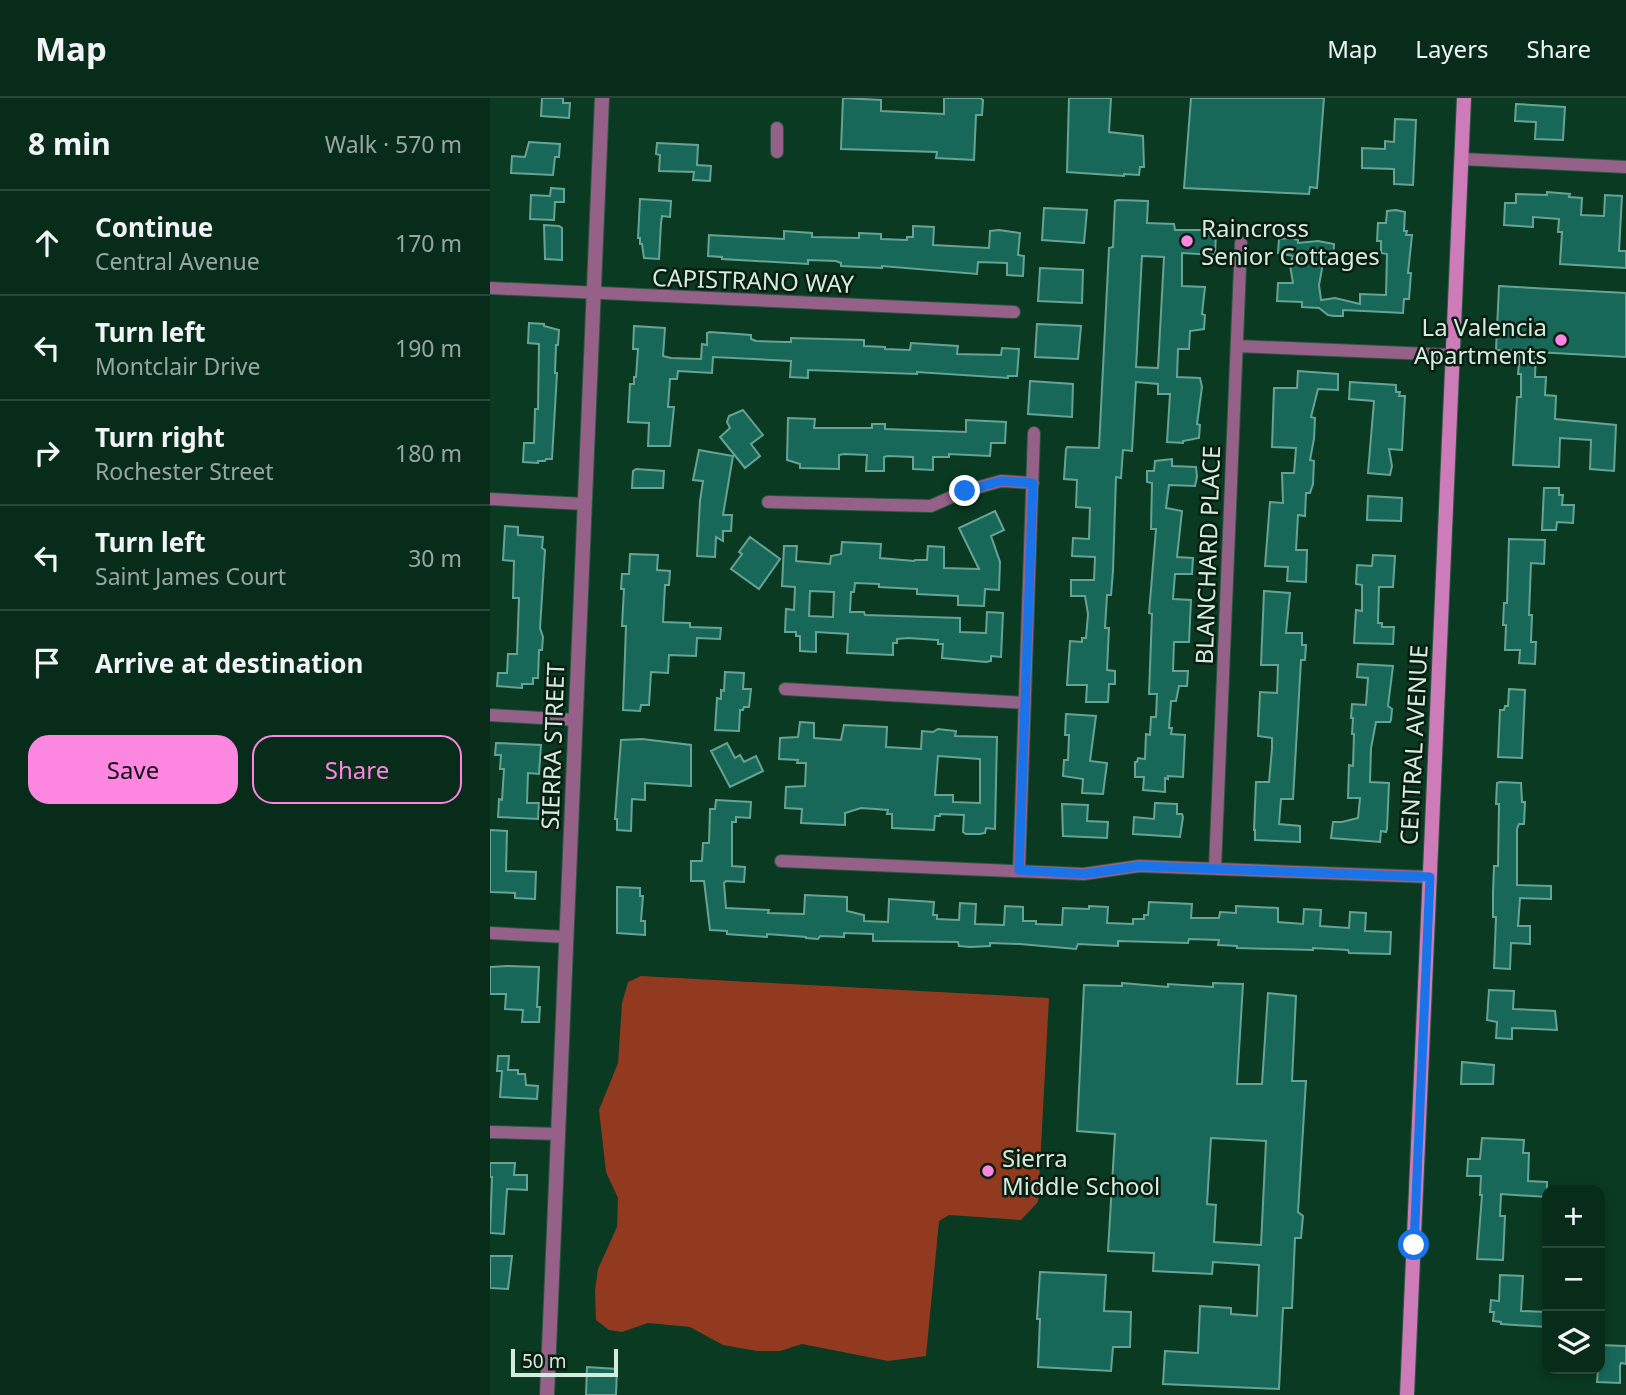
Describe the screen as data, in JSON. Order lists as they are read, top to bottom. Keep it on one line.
{"streets":{"main road":["CENTRAL AVENUE"],"street":["CAPISTRANO WAY","BLANCHARD PLACE","SIERRA STREET"]},"crossings":[["CAPISTRANO WAY","SIERRA STREET"]],"places":["Raincross Senior Cottages","La Valencia Apartments","Sierra Middle School"],"scale_bar":"50 m","page":{"header":"Map","nav":["Map","Layers","Share"],"heading":["8 min","Walk · 570 m"],"list":[["Continue","Central Avenue","170 m"],["Turn left","Montclair Drive","190 m"],["Turn right","Rochester Street","180 m"],["Turn left","Saint James Court","30 m"],"Arrive at destination"],"buttons":["Save","Share"],"map_buttons":["+","−"],"scale":"50 m"}}
